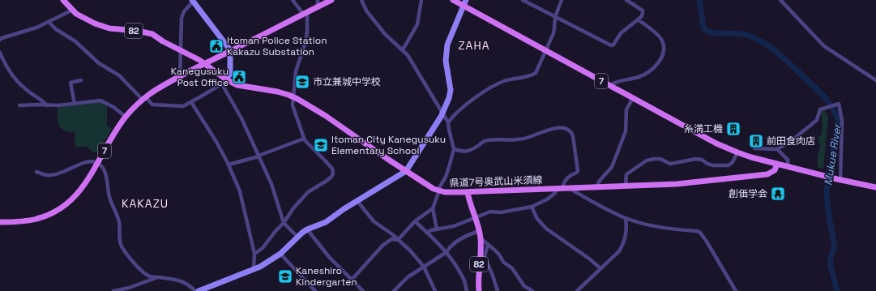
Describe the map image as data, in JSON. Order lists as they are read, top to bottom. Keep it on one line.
{"streets":{"main road":["82","7","県道7号奥武山米須線"]},"crossings":[["82","7"],["82","県道7号奥武山米須線"],["7","県道7号奥武山米須線"]],"districts":["ZAHA","KAKAZU"],"water":["Mukue River"],"places":{"public building":["Itoman Police Station Kakazu Substation","Kanegusuku Post Office"],"school or university":["市立兼城中学校","Itoman City Kanegusuku Elementary School","Kaneshiro Kindergarten"],"building":["糸満工機","前田食肉店"],"temple":["創価学会"]}}
